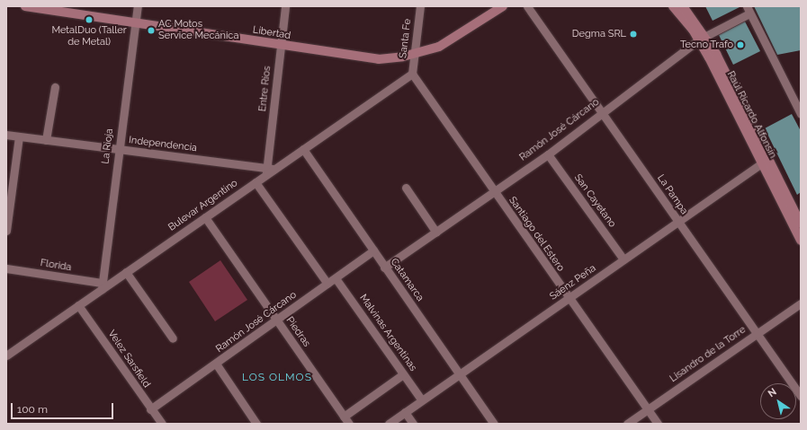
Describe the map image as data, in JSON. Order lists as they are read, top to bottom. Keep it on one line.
{"streets":{"main road":["Libertad","Raúl Ricardo Alfonsín"],"street":["Santa Fe","Entre Ríos","Ramón José Cárcano","Independencia","La Rioja","La Pampa","San Cayetano","Bulevar Argentino","Santiago del Estero","Florida","Catamarca","Sáenz Peña","Piedras","Malvinas Argentinas","Lisandro de la Torre","Velez Sarsfield"]},"crossings":[["Libertad","Santa Fe"],["Libertad","Entre Ríos"],["Libertad","La Rioja"],["Santa Fe","Bulevar Argentino"],["Santa Fe","Santiago del Estero"],["Entre Ríos","Independencia"],["Entre Ríos","Bulevar Argentino"],["Raúl Ricardo Alfonsín","Ramón José Cárcano"],["Raúl Ricardo Alfonsín","Sáenz Peña"],["Ramón José Cárcano","La Pampa"],["Ramón José Cárcano","San Cayetano"],["Ramón José Cárcano","Santiago del Estero"],["Ramón José Cárcano","Catamarca"],["Ramón José Cárcano","Piedras"],["Ramón José Cárcano","Malvinas Argentinas"],["Ramón José Cárcano","Velez Sarsfield"],["Independencia","La Rioja"],["Independencia","Bulevar Argentino"],["La Rioja","Bulevar Argentino"],["La Rioja","Florida"],["La Pampa","Sáenz Peña"],["La Pampa","Lisandro de la Torre"],["San Cayetano","Sáenz Peña"],["Bulevar Argentino","Santiago del Estero"],["Bulevar Argentino","Florida"],["Bulevar Argentino","Catamarca"],["Bulevar Argentino","Piedras"],["Bulevar Argentino","Velez Sarsfield"],["Santiago del Estero","Sáenz Peña"],["Santiago del Estero","Lisandro de la Torre"],["Catamarca","Sáenz Peña"],["Sáenz Peña","Malvinas Argentinas"]],"districts":["LOS OLMOS"],"places":["MetalDuo (Taller de Metal)","AC Motos Service Mecánica","Degma SRL","Tecno Trafo"],"scale_bar":"100 m","north":"top left"}
